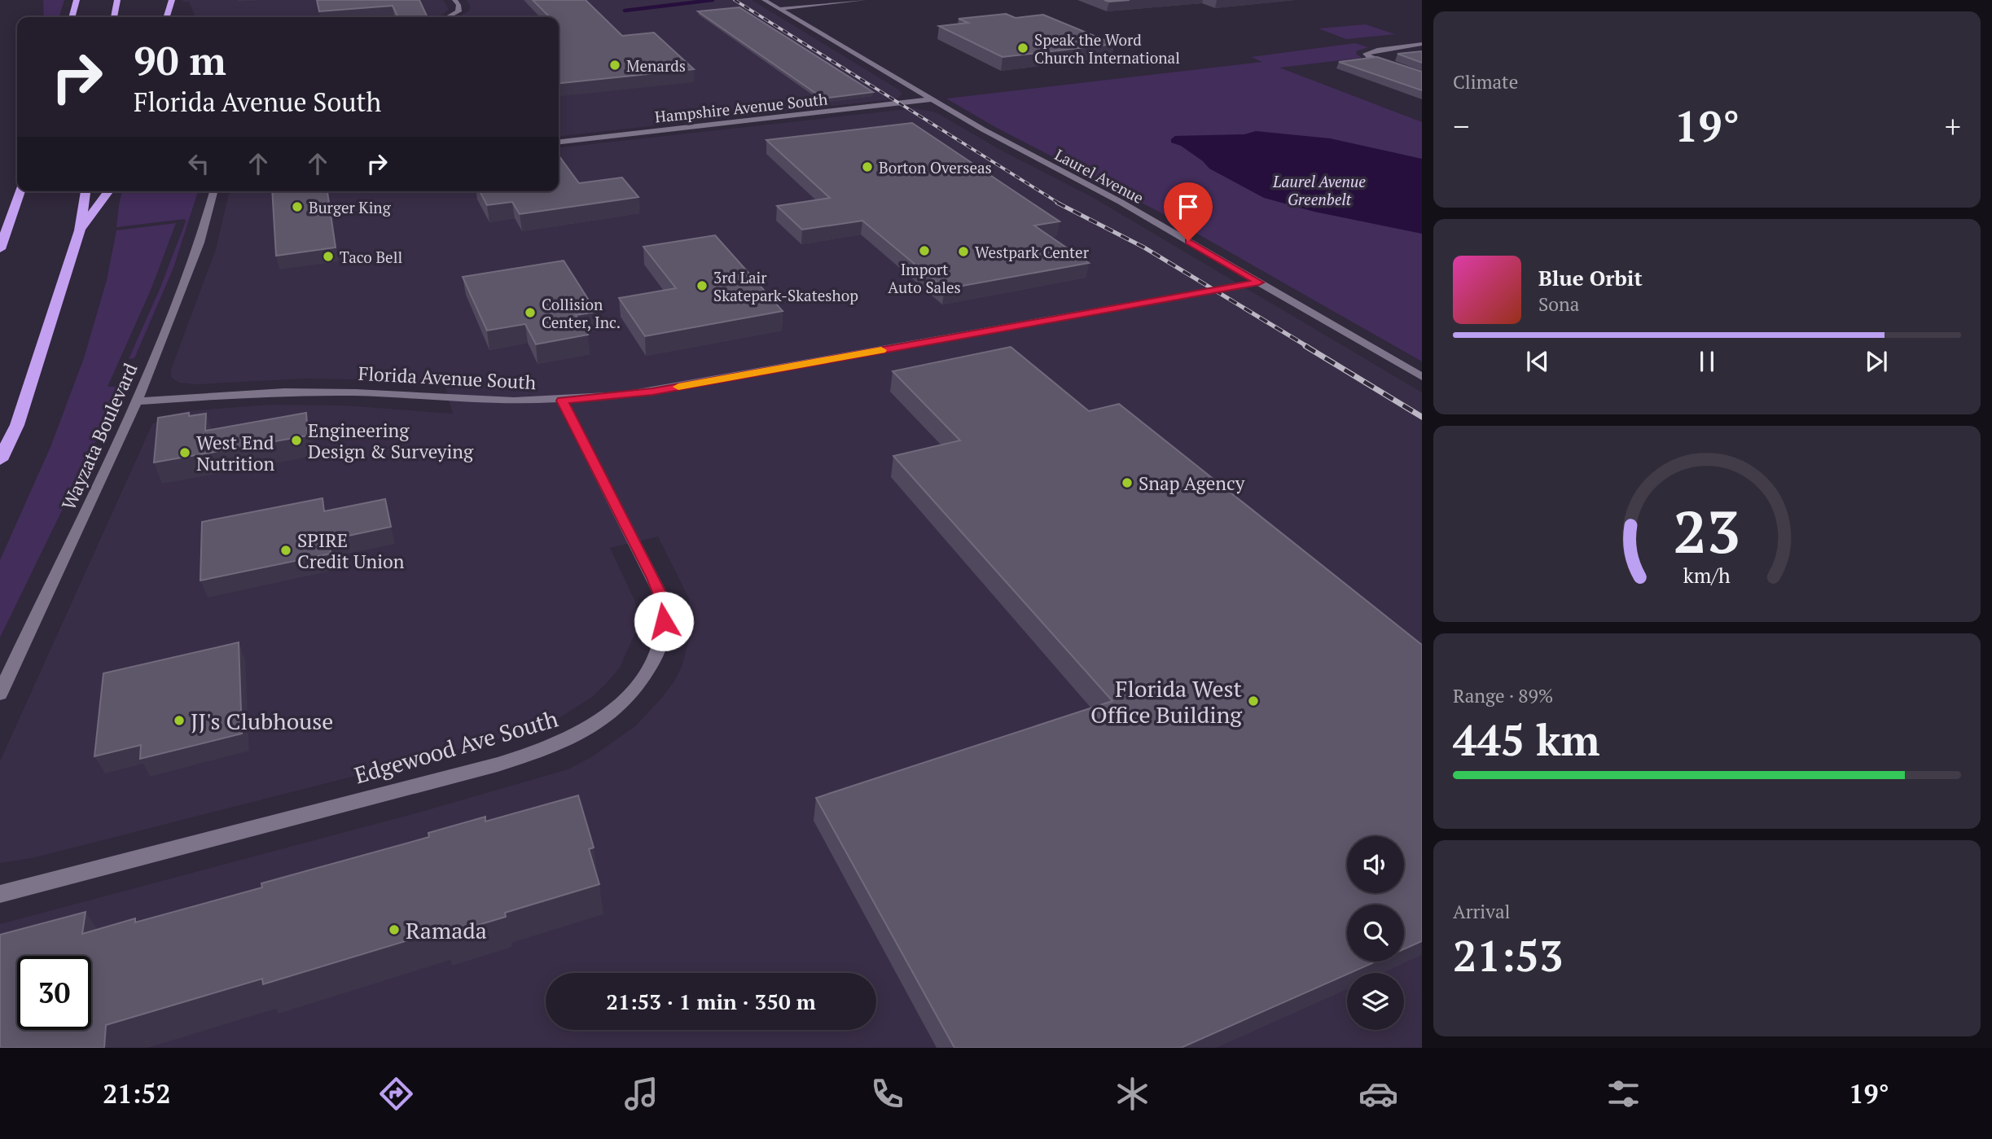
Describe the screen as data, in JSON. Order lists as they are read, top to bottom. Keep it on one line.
{"streets":{"street":["Hampshire Avenue South","Laurel Avenue","Florida Avenue South","Wayzata Boulevard","Edgewood Ave South"]},"crossings":[["Hampshire Avenue South","Laurel Avenue"],["Laurel Avenue","Florida Avenue South"],["Florida Avenue South","Wayzata Boulevard"],["Florida Avenue South","Edgewood Ave South"]],"parks":["Laurel Avenue Greenbelt"],"places":["Speak the Word Church International","Menards","Borton Overseas","Burger King","Import Auto Sales","Westpark Center","Taco Bell","3rd Lair Skatepark-Skateshop","Collision Center, Inc.","Engineering Design & Surveying","West End Nutrition","Snap Agency","SPIRE Credit Union","Florida West Office Building","JJ's Clubhouse","Ramada"],"page":{"tile":["Climate",["Range · 89%","445 km"],["Arrival","21:53"]],"turn":["90 m","Florida Avenue South"],"heat":["−","19°","+"],"song":["Blue Orbit","Sona"],"limit":"30","trip":"21:53 · 1 min · 350 m","tabs":["21:52","19°"],"gauge":["23","km/h"]}}
